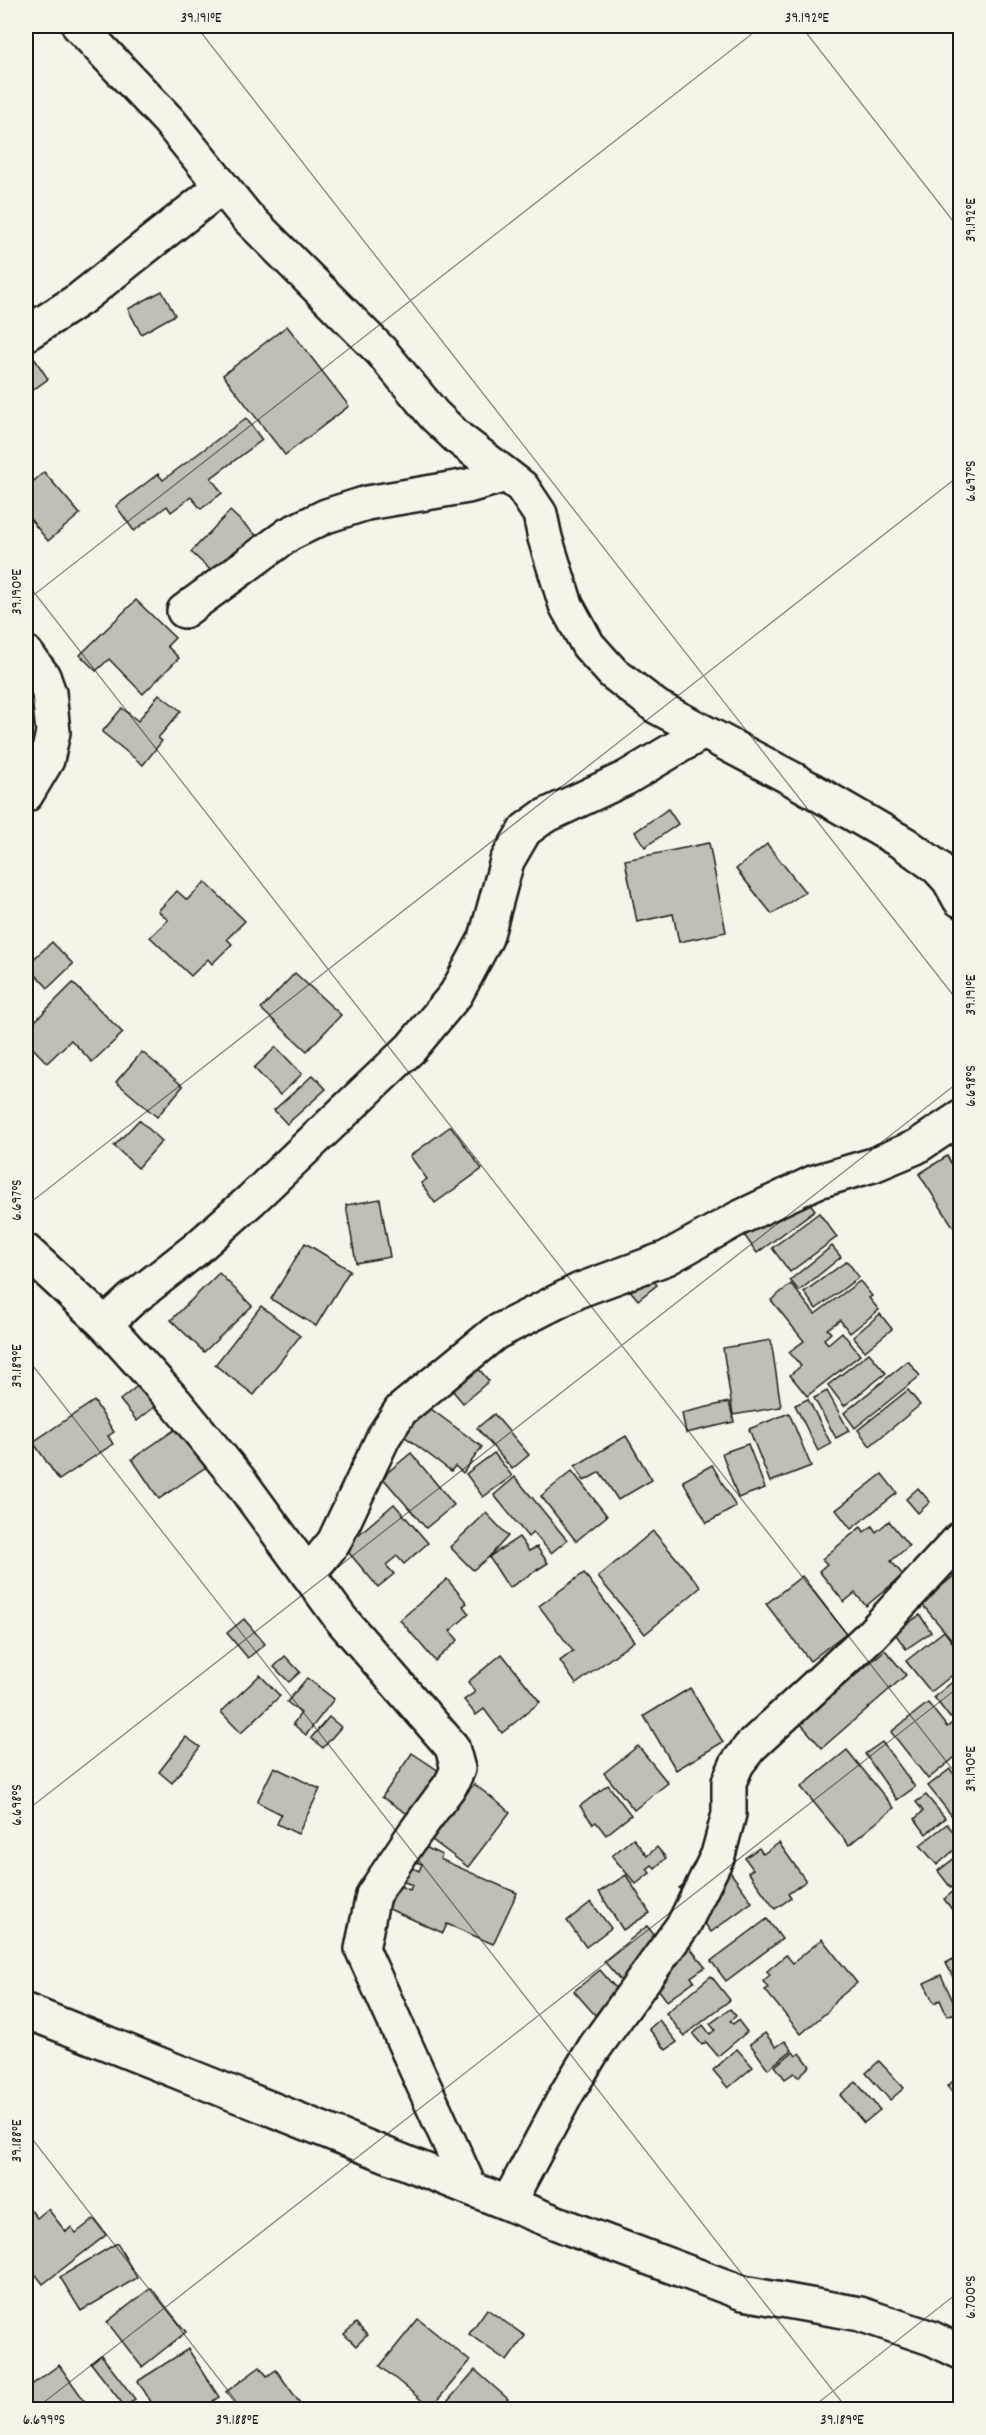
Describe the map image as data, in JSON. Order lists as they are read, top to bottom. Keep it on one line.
{"coordinates":["39.191°E","39.192°E","6.697°S","39.190°E","6.698°S","39.189°E","39.188°E","6.700°S","6.699°S"]}
